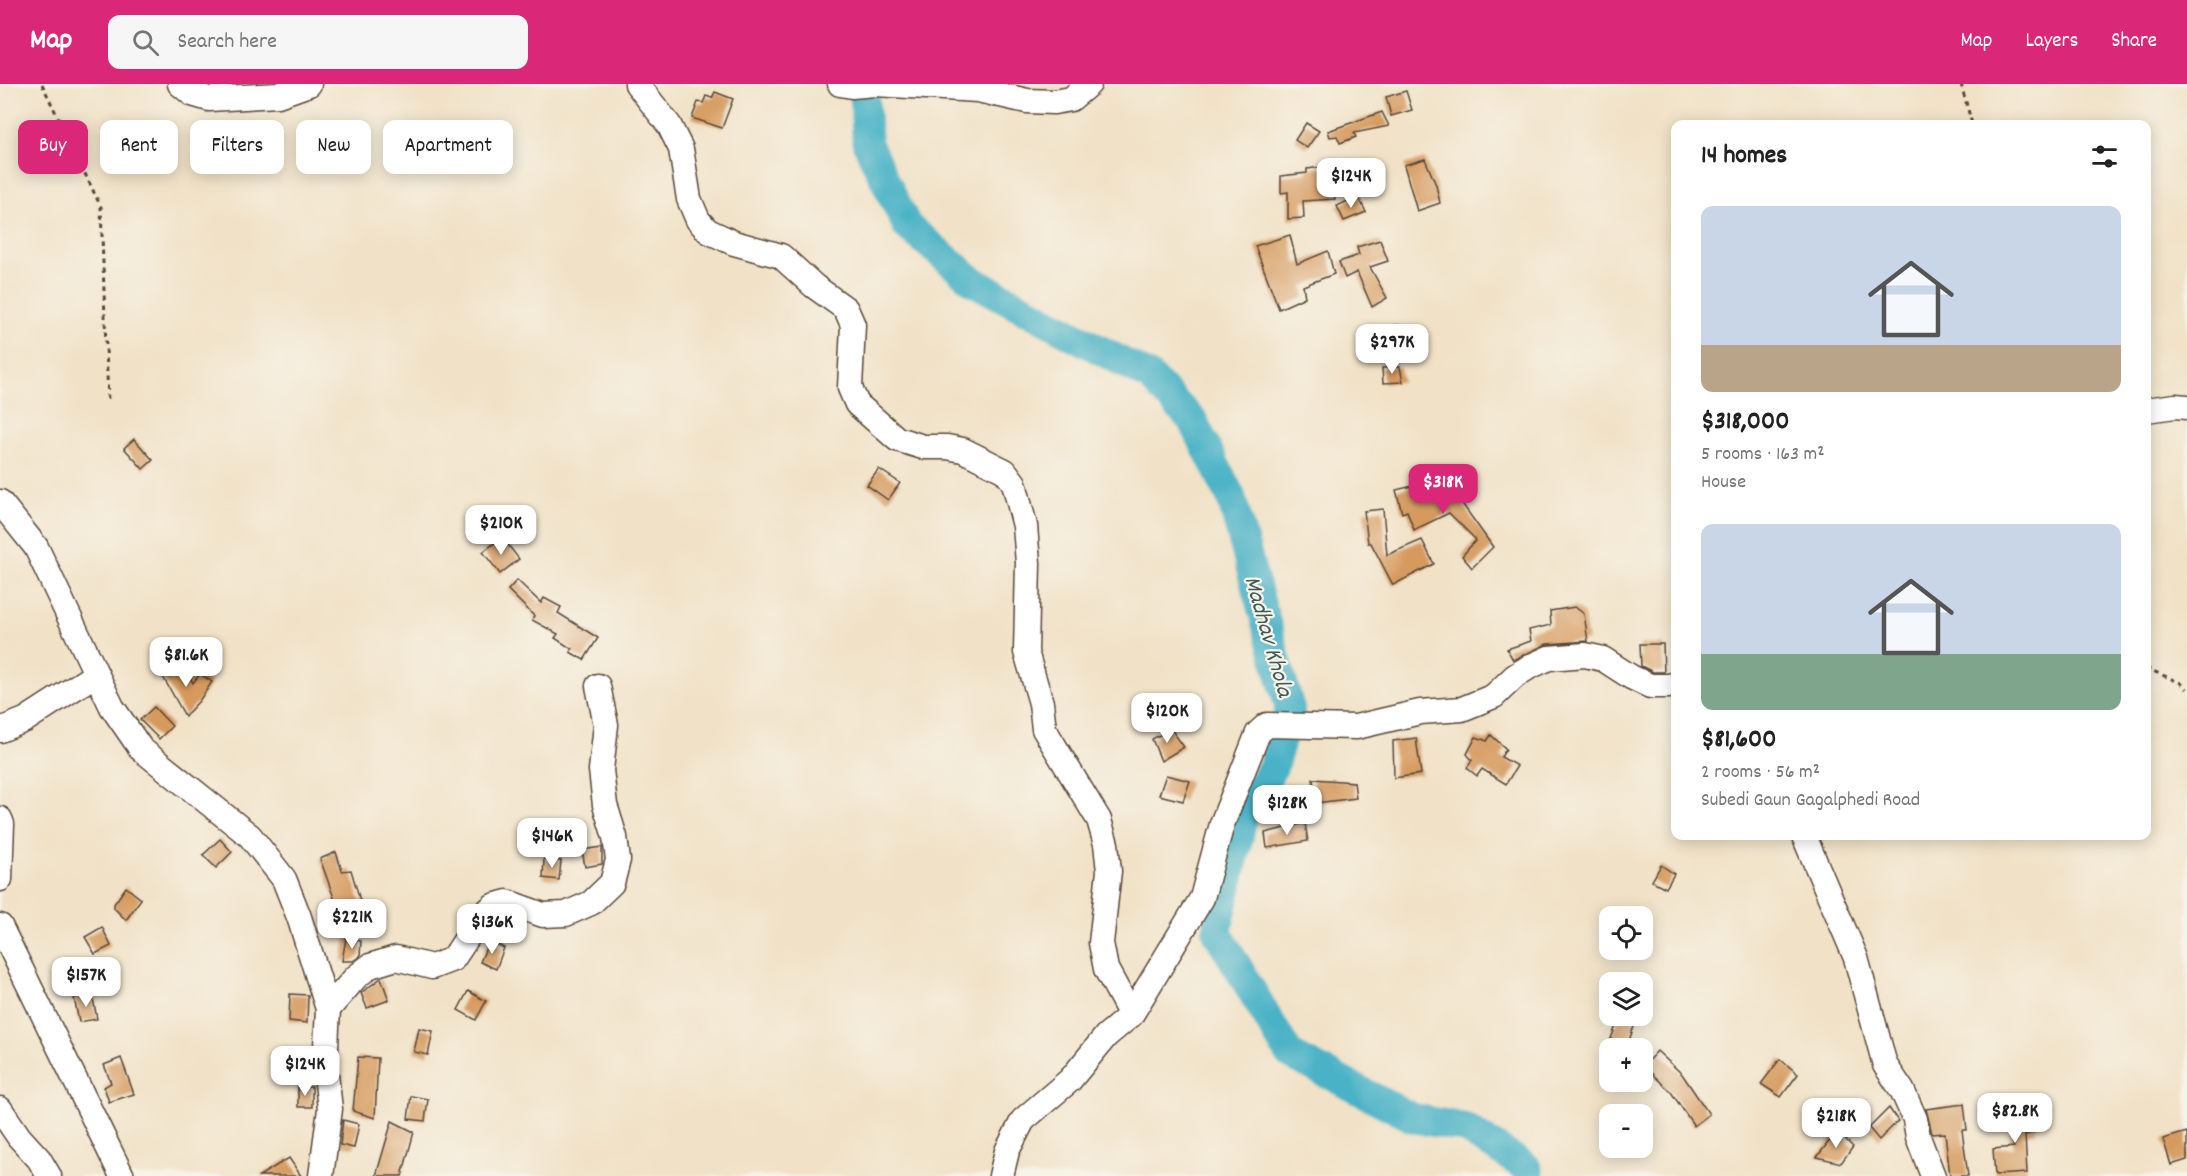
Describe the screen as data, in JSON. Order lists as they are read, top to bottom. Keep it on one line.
{"water":["Madhav Khola"],"page":{"header":"Map","search":"Search here","nav":["Map","Layers","Share"],"chip":["Buy","Rent","Filters","New","Apartment"],"heading":"14 homes","price":["$124K","$297K","$318K","$210K","$81.6K","$120K","$128K","$146K","$221K","$136K","$157K","$124K","$82.8K","$218K"],"list":[{"name":"$318,000","note":"5 rooms · 163 m² · House"},{"name":"$81,600","note":"2 rooms · 56 m² · Subedi Gaun Gagalphedi Road"}],"map_buttons":["+","−"]}}
